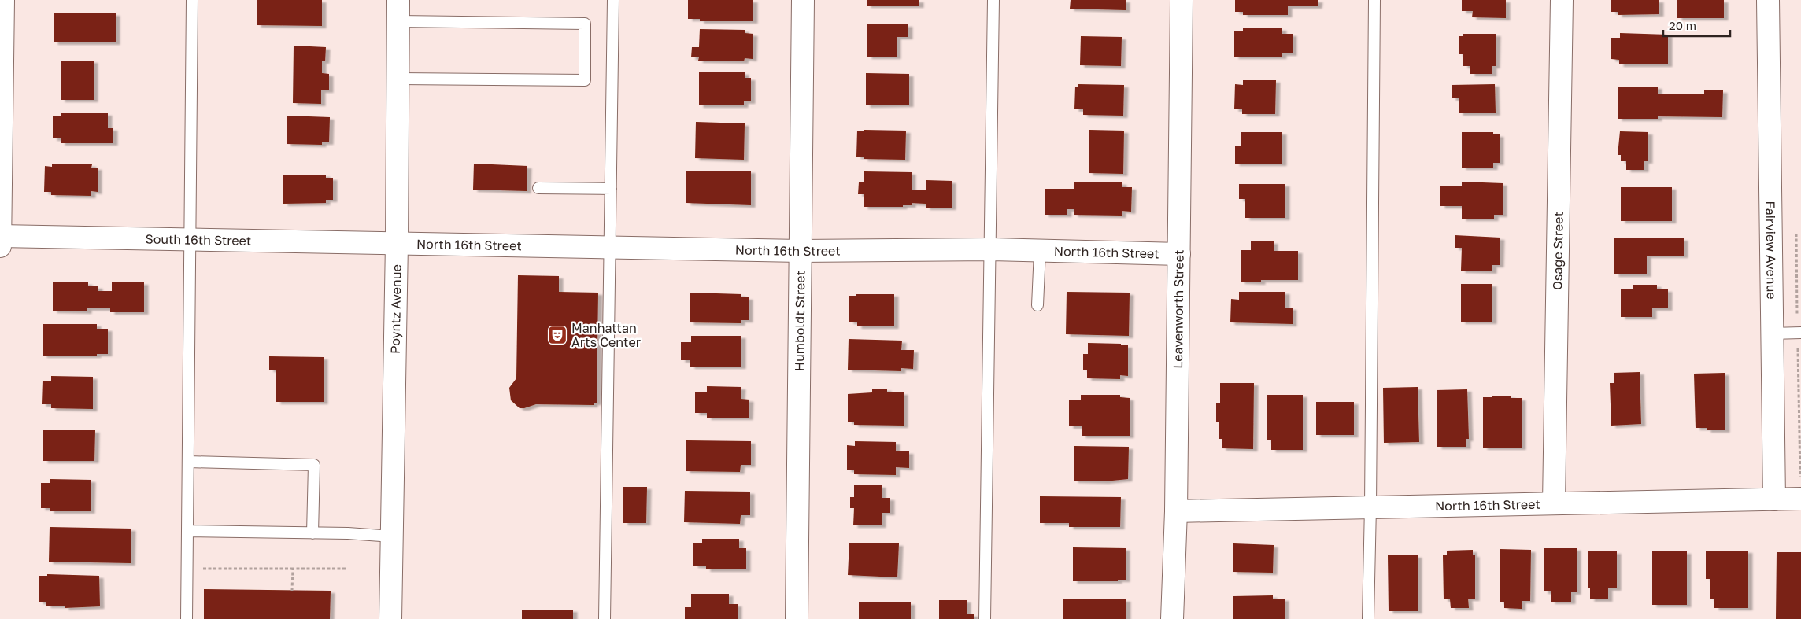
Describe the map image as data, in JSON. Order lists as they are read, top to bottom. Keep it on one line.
{"streets":{"street":["South 16th Street","North 16th Street","Fairview Avenue","Osage Street","Poyntz Avenue","Leavenworth Street","Humboldt Street"]},"crossings":[["South 16th Street","North 16th Street"],["South 16th Street","Poyntz Avenue"],["North 16th Street","Fairview Avenue"],["North 16th Street","Osage Street"],["North 16th Street","Poyntz Avenue"],["North 16th Street","Leavenworth Street"],["North 16th Street","Humboldt Street"]],"places":{"theatre":["Manhattan Arts Center"]},"scale_bar":"20 m"}
